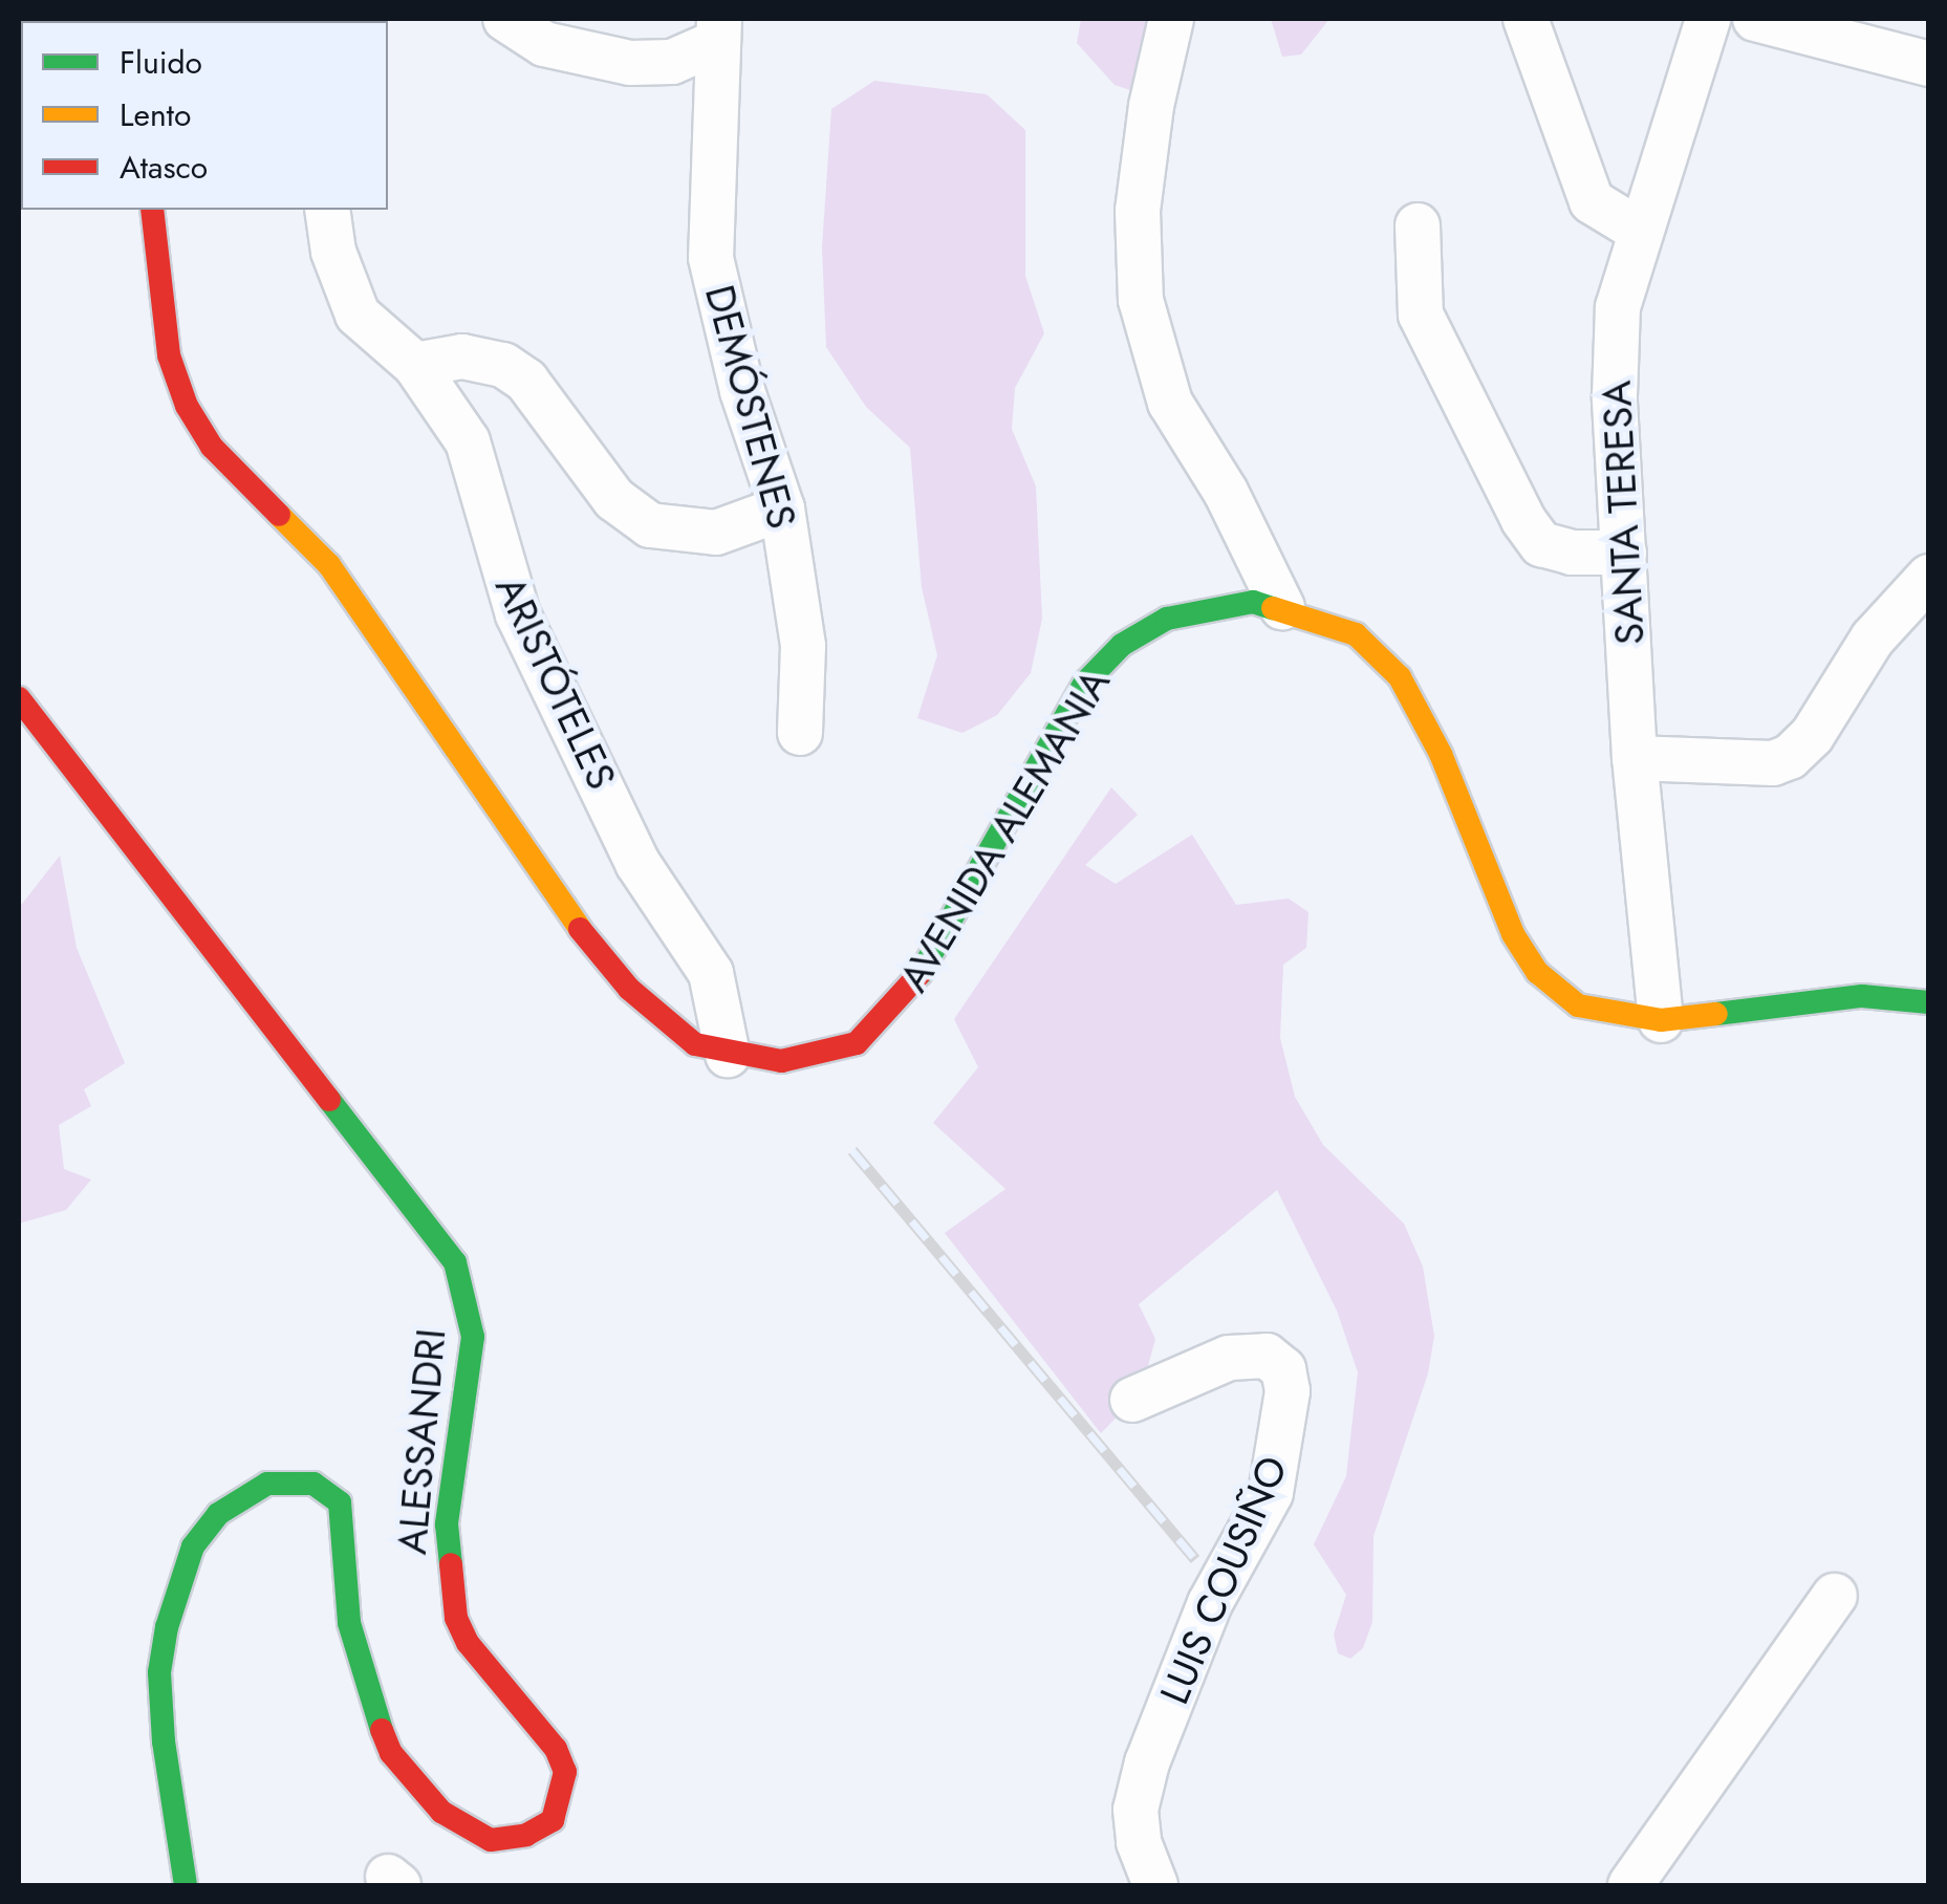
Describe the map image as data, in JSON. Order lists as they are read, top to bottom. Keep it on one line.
{"streets":{"street":["DEMÓSTENES","SANTA TERESA","ARISTÓTELES","AVENIDA ALEMANIA","ALESSANDRI","LUIS COUSIÑO"]},"crossings":[["SANTA TERESA","AVENIDA ALEMANIA"],["ARISTÓTELES","AVENIDA ALEMANIA"]],"legend":["Fluido","Lento","Atasco"]}
